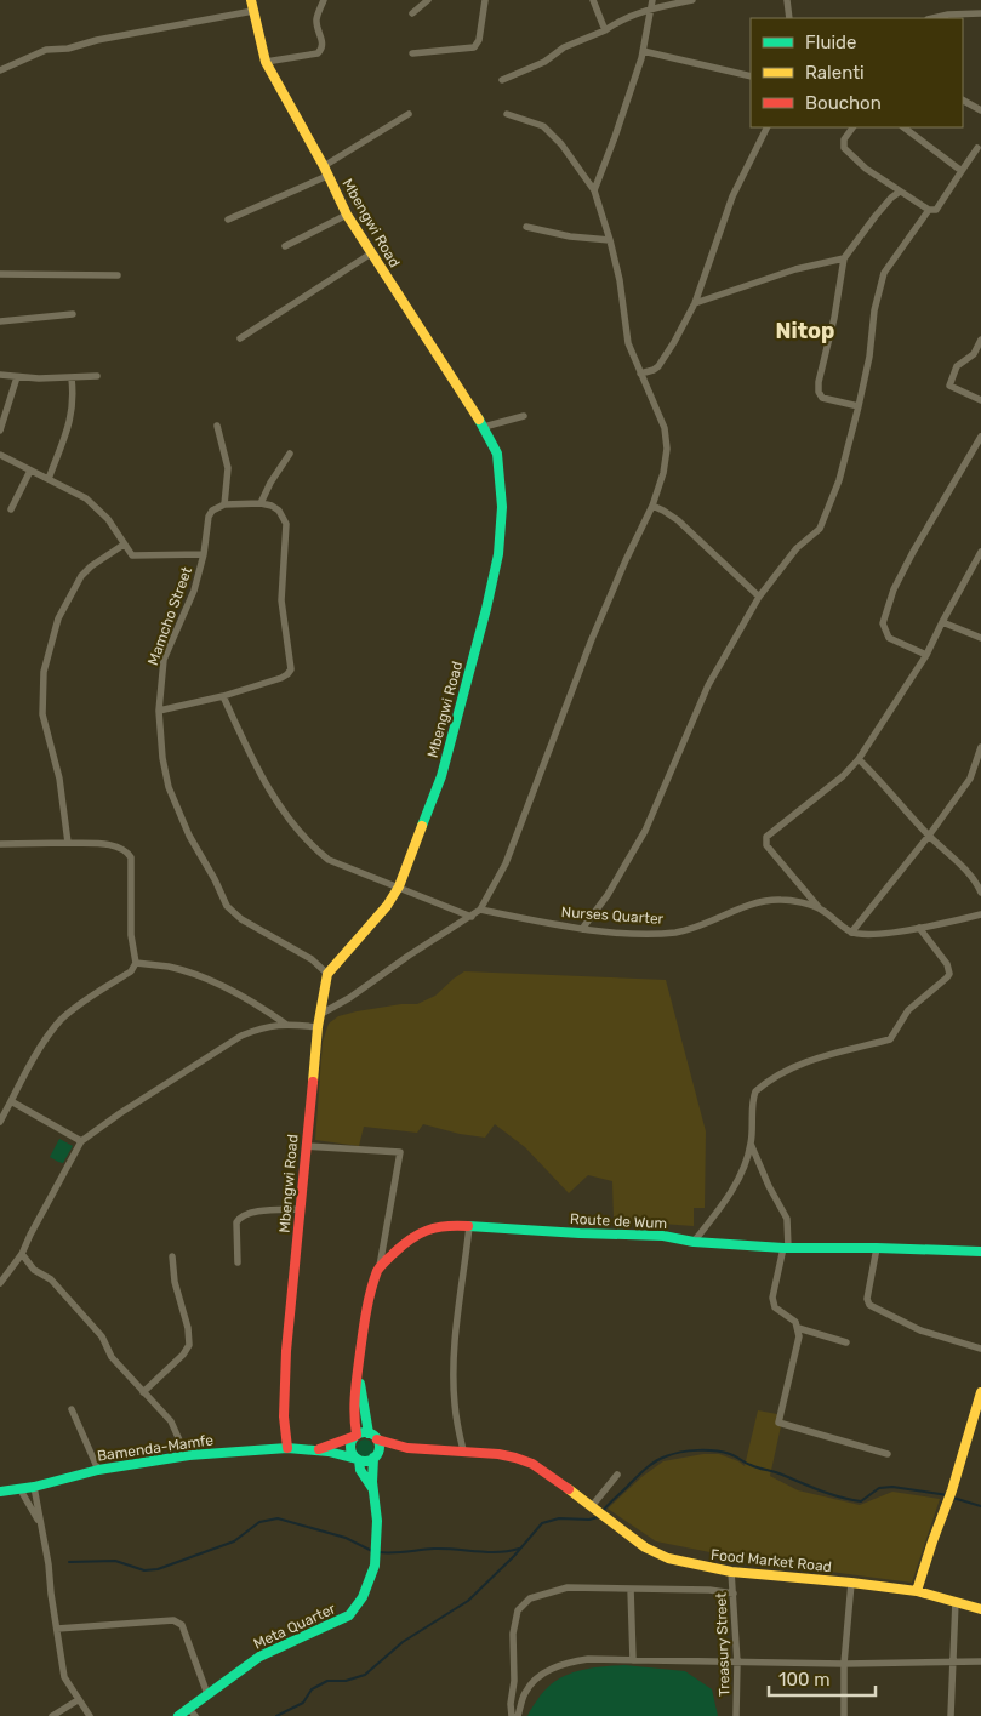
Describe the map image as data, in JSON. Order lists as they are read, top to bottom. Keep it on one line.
{"streets":{"main road":["Mbengwi Road","Route de Wum","Bamenda-Mamfe","Food Market Road","Meta Quarter"],"street":["Mamcho Street","Nurses Quarter","Treasury Street"]},"crossings":[["Mbengwi Road","Mamcho Street"],["Mbengwi Road","Bamenda-Mamfe"],["Bamenda-Mamfe","Food Market Road"],["Bamenda-Mamfe","Meta Quarter"],["Food Market Road","Meta Quarter"],["Food Market Road","Treasury Street"]],"districts":["Nitop"],"legend":["Fluide","Ralenti","Bouchon"],"scale_bar":"100 m"}
